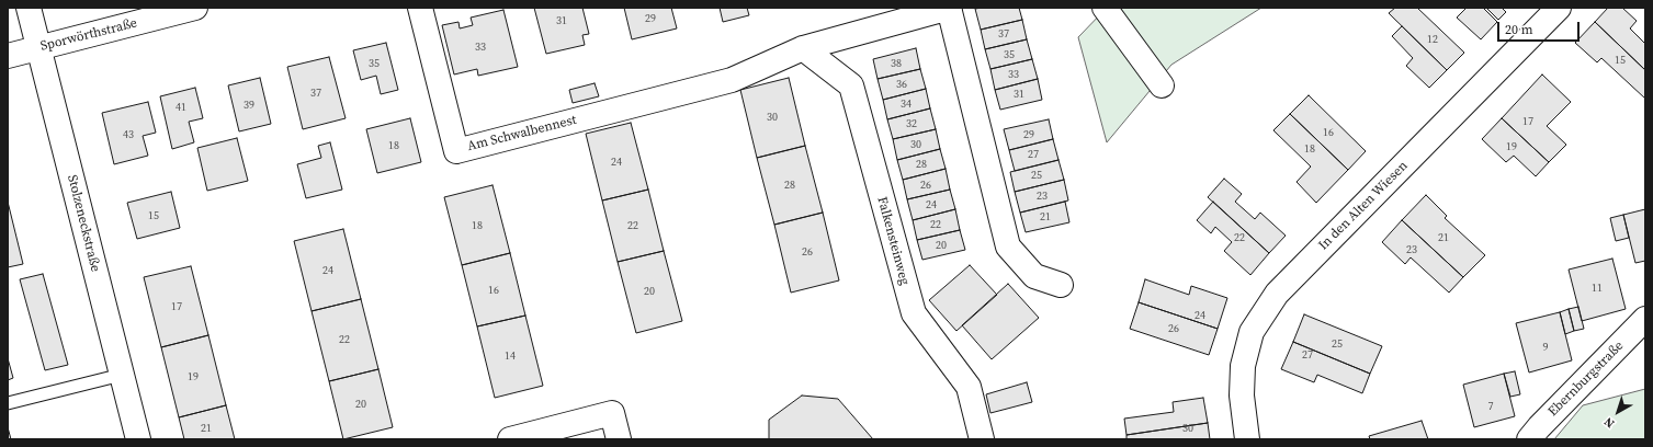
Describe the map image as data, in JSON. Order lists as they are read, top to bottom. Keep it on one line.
{"streets":{"street":["Sporwörthstraße","Am Schwalbennest","In den Alten Wiesen","Stolzeneckstraße","Falkensteinweg","Ebernburgstraße"]},"crossings":[["Sporwörthstraße","Stolzeneckstraße"],["Am Schwalbennest","Falkensteinweg"]],"house_numbers":["29","31","37","12","33","35","15","35","38","33","36","37","31","34","39","41","30","17","32","16","43","29","30","18","19","18","27","24","28","25","28","26","23","24","15","21","22","18","22","22","21","20","23","26","24","11","16","20","17","24","26","22","25","9","27","14","19","20","7","21","30"],"scale_bar":"20 m","north":"bottom left"}
